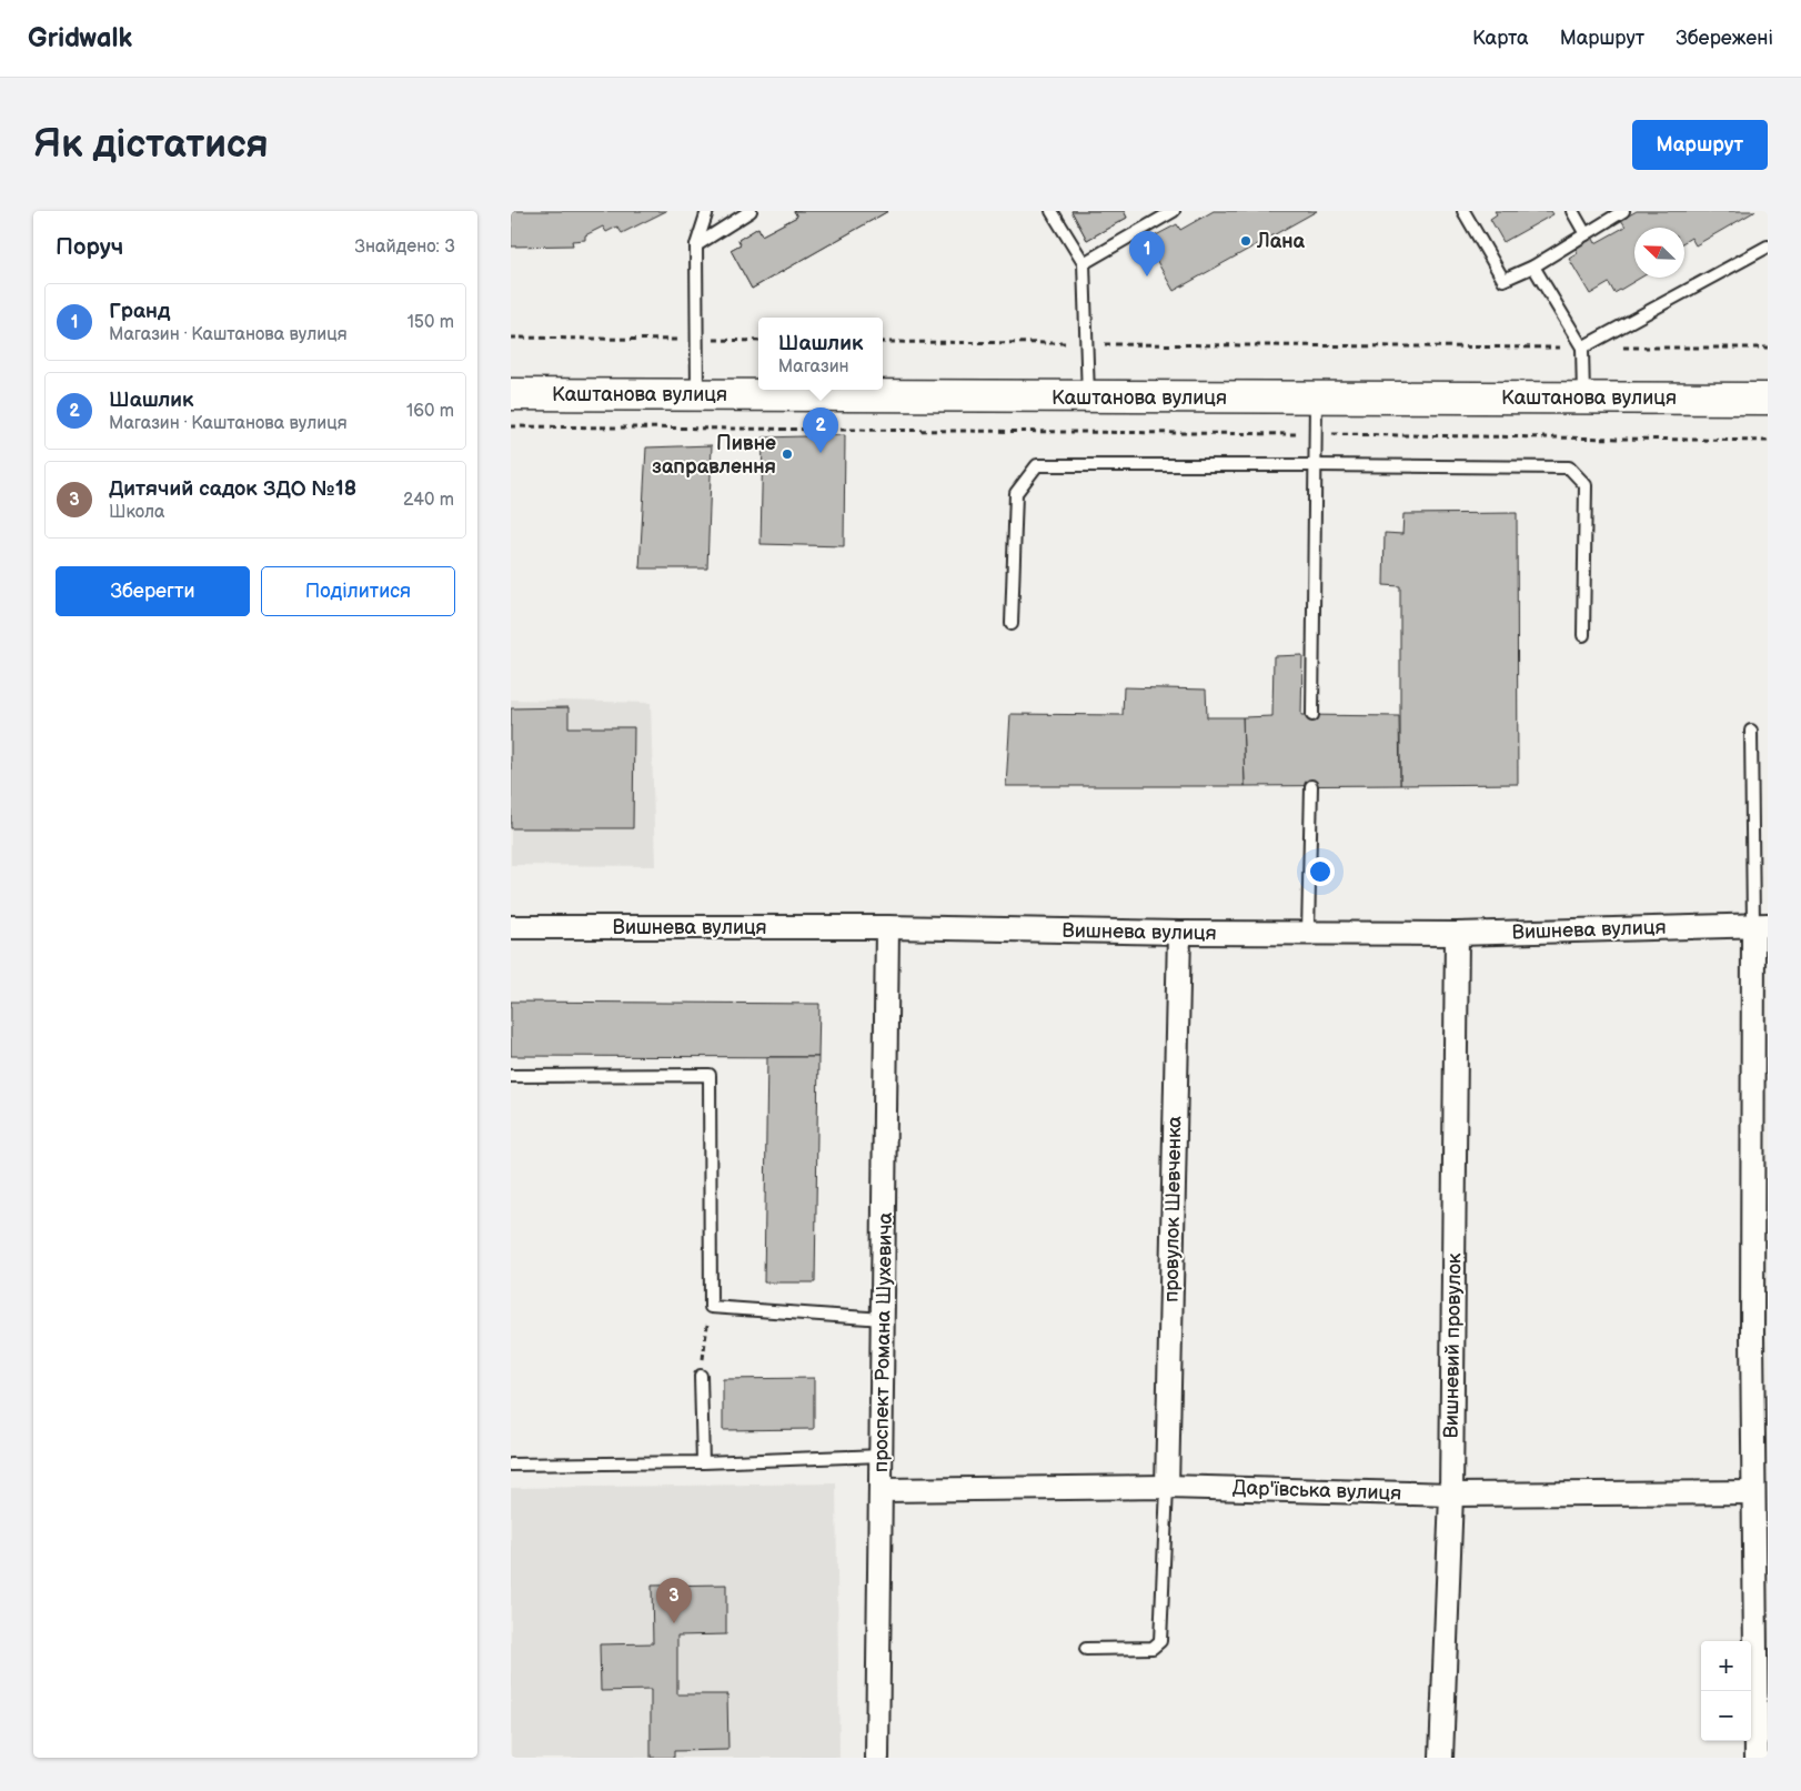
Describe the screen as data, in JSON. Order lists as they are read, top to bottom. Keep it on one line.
{"streets":{"street":["Каштанова вулиця","Вишнева вулиця","провулок Шевченка","проспект Романа Шухевича","Вишневий провулок","Дар'ївська вулиця"]},"crossings":[["Вишнева вулиця","провулок Шевченка"],["Вишнева вулиця","проспект Романа Шухевича"],["Вишнева вулиця","Вишневий провулок"],["провулок Шевченка","Дар'ївська вулиця"],["проспект Романа Шухевича","Дар'ївська вулиця"],["Вишневий провулок","Дар'ївська вулиця"]],"places":["Лана","Пивне заправлення"],"north":"top left","page":{"header":"Gridwalk","nav":["Карта","Маршрут","Збережені"],"buttons":["Маршрут",["Зберегти","Поділитися"]],"title":"Як дістатися","heading":["Поруч","Знайдено: 3"],"pins":["1","2","3"],"list":[{"mark":"1","name":"Гранд","note":"Магазин · Каштанова вулиця","value":"150 m"},{"mark":"2","name":"Шашлик","note":"Магазин · Каштанова вулиця","value":"160 m"},{"mark":"3","name":"Дитячий садок ЗДО №18","note":"Школа","value":"240 m"}],"popup":["Шашлик","Магазин"],"map_buttons":["+","−"]}}
